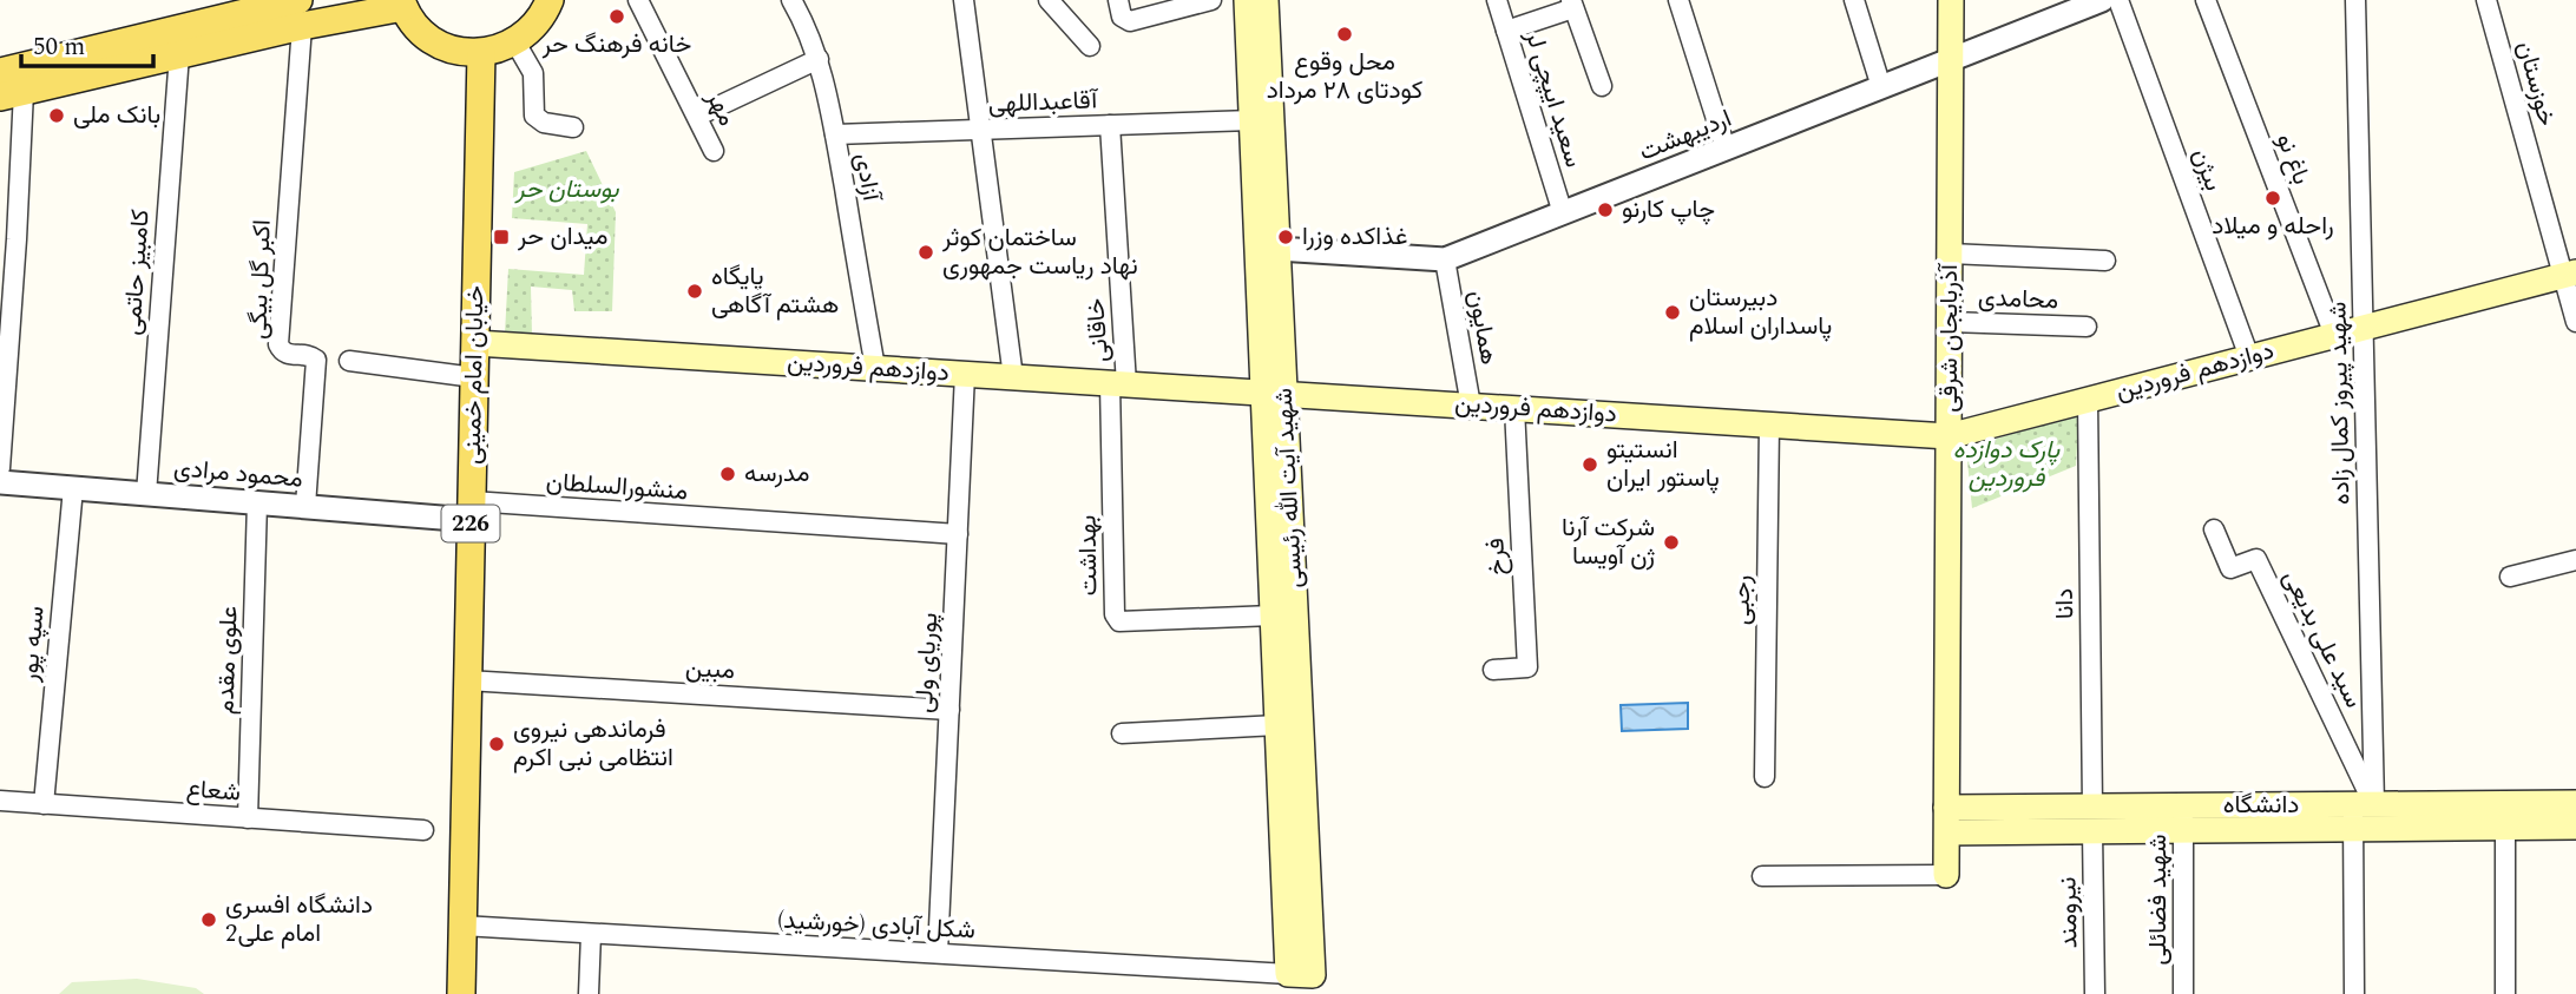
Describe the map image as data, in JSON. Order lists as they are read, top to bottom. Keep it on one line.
{"streets":{"main road":["آذربایجان شرقی","دوازدهم فروردین","خیابان امام خمینی","شهید آیت الله رئیسی","226","دانشگاه"],"street":["خوزستان","سعید ایپچی لر","آقاعبداللهی","مهر","اردیبهشت","باغ نو","بیژن","آزادی","کامبیز حاتمی","اکبر گل بیگی","محامدی","همایون","خاقانی","شهید پیروز کمال زاده","محمود مرادی","منشورالسلطان","بهداشت","فرخ","رجبی","دانا","سید علی بدیعی","سپه پور","علوی مقدم","پوریای ولی","مبین","شعاع","شهید فضائلی","نیرومند","شکل آبادی (خورشید)"]},"crossings":[["خوزستان","دوازدهم فروردین"],["سعید ایپچی لر","اردیبهشت"],["آقاعبداللهی","آزادی"],["آقاعبداللهی","خاقانی"],["آقاعبداللهی","شهید آیت الله رئیسی"],["اردیبهشت","همایون"],["اردیبهشت","آذربایجان شرقی"],["اردیبهشت","شهید آیت الله رئیسی"],["باغ نو","دوازدهم فروردین"],["بیژن","دوازدهم فروردین"],["آزادی","دوازدهم فروردین"],["کامبیز حاتمی","محمود مرادی"],["اکبر گل بیگی","محمود مرادی"],["محامدی","آذربایجان شرقی"],["همایون","دوازدهم فروردین"],["خاقانی","دوازدهم فروردین"],["خاقانی","بهداشت"],["آذربایجان شرقی","دوازدهم فروردین"],["آذربایجان شرقی","دانشگاه"],["دوازدهم فروردین","خیابان امام خمینی"],["دوازدهم فروردین","شهید پیروز کمال زاده"],["دوازدهم فروردین","شهید آیت الله رئیسی"],["دوازدهم فروردین","بهداشت"],["دوازدهم فروردین","فرخ"],["دوازدهم فروردین","رجبی"],["دوازدهم فروردین","دانا"],["دوازدهم فروردین","پوریای ولی"],["خیابان امام خمینی","محمود مرادی"],["خیابان امام خمینی","منشورالسلطان"],["خیابان امام خمینی","مبین"],["خیابان امام خمینی","شکل آبادی (خورشید)"],["شهید پیروز کمال زاده","سید علی بدیعی"],["شهید پیروز کمال زاده","دانشگاه"],["محمود مرادی","منشورالسلطان"],["محمود مرادی","سپه پور"],["محمود مرادی","علوی مقدم"],["منشورالسلطان","پوریای ولی"],["شهید آیت الله رئیسی","بهداشت"],["شهید آیت الله رئیسی","شکل آبادی (خورشید)"],["دانا","دانشگاه"],["دانا","نیرومند"],["سید علی بدیعی","دانشگاه"],["سپه پور","شعاع"],["علوی مقدم","شعاع"],["پوریای ولی","مبین"],["پوریای ولی","شکل آبادی (خورشید)"],["دانشگاه","شهید فضائلی"],["دانشگاه","نیرومند"]],"parks":["بوستان حر","پارک دوازده فروردین"],"places":{"other":["خانه فرهنگ حر","محل وقوع کودتای ۲۸ مرداد","بانک ملی","راحله و میلاد","چاپ کارنو","غذاکده وزرا","ساختمان کوثر نهاد ریاست جمهوری","پایگاه هشتم آگاهی","دبیرستان پاسداران اسلام","انستیتو پاستور ایران","مدرسه","شرکت آرنا ژن آویسا","فرماندهی نیروی انتظامی نبی اکرم","دانشگاه افسری امام علی2"],"transit":["میدان حر"]},"scale_bar":"50 m"}
